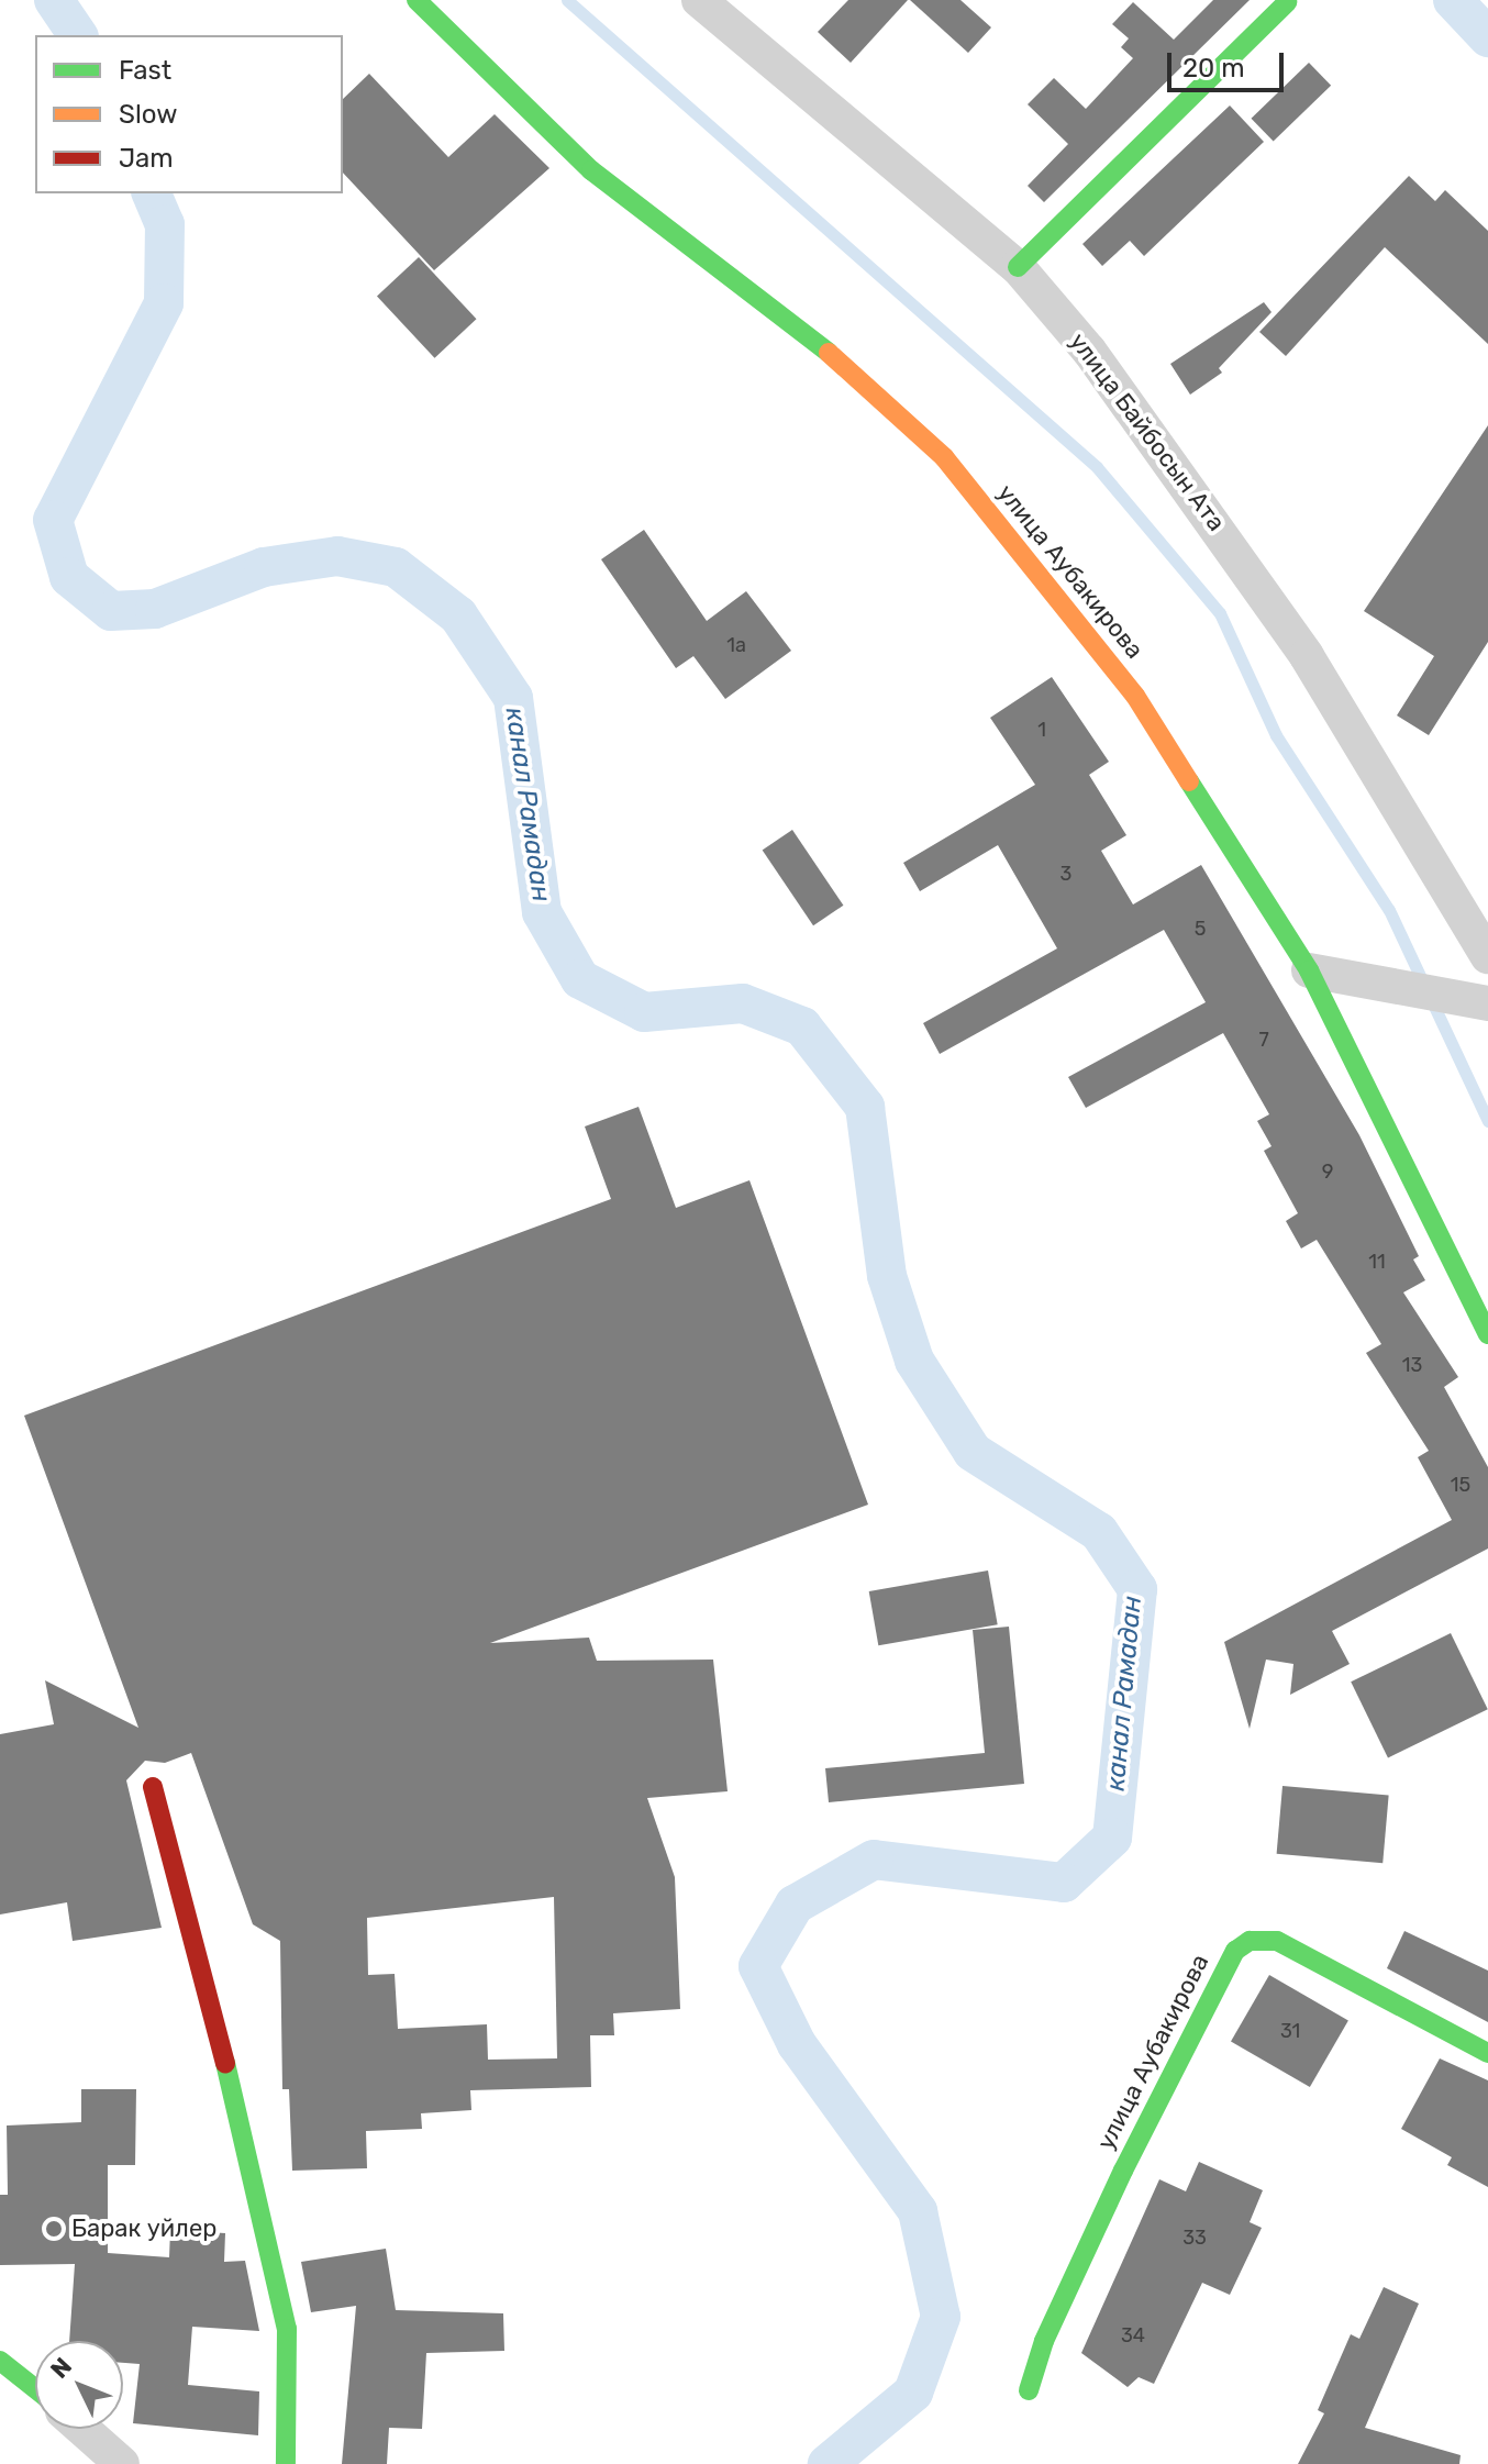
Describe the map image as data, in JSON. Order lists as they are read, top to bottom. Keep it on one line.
{"streets":{"street":["улица Байбосын Ата","улица Аубакирова"]},"water":["канал Рамадан"],"places":["Барак уйлер"],"house_numbers":["1а","1","3","5","7","9","11","13","15","31","33","34"],"legend":["Fast","Slow","Jam"],"scale_bar":"20 m","north":"top left"}
